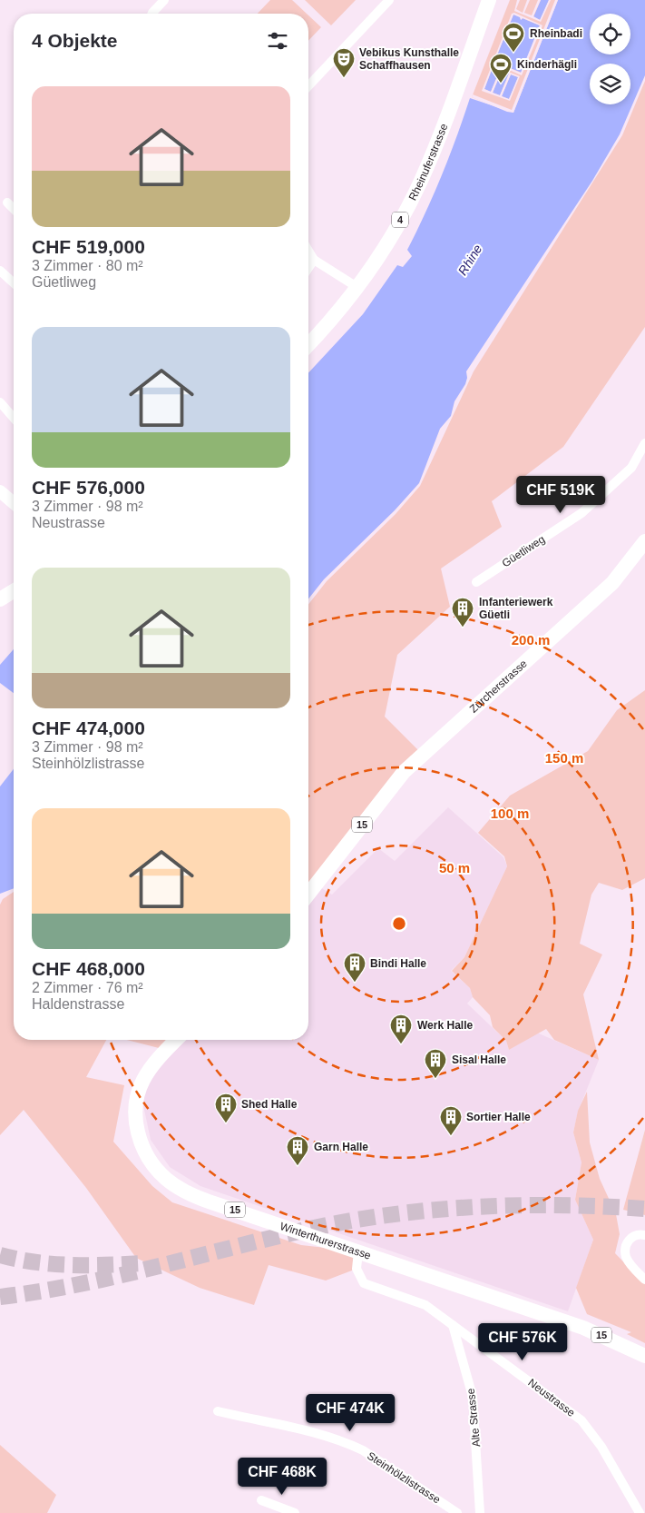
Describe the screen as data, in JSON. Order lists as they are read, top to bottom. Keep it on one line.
{"streets":{"main road":["Rheinuferstrasse","4","Zürcherstrasse","15","Winterthurerstrasse"],"street":["Güetliweg","Neustrasse","Alte Strasse","Steinhölzlistrasse"]},"crossings":[["Winterthurerstrasse","Neustrasse"],["Neustrasse","Alte Strasse"]],"water":["Rhine"],"places":{"sports":["Rheinbadi","Kinderhägli"],"theatre":["Vebikus Kunsthalle Schaffhausen"],"building":["Infanteriewerk Güetli","Bindi Halle","Werk Halle","Sisal Halle","Shed Halle","Sortier Halle","Garn Halle"]},"page":{"heading":"4 Objekte","list":[{"name":"CHF 519,000","note":"3 Zimmer · 80 m² · Güetliweg"},{"name":"CHF 576,000","note":"3 Zimmer · 98 m² · Neustrasse"},{"name":"CHF 474,000","note":"3 Zimmer · 98 m² · Steinhölzlistrasse"},{"name":"CHF 468,000","note":"2 Zimmer · 76 m² · Haldenstrasse"}],"price":["CHF 519K","CHF 576K","CHF 474K","CHF 468K"]},"rings":["200 m","150 m","100 m","50 m"]}
